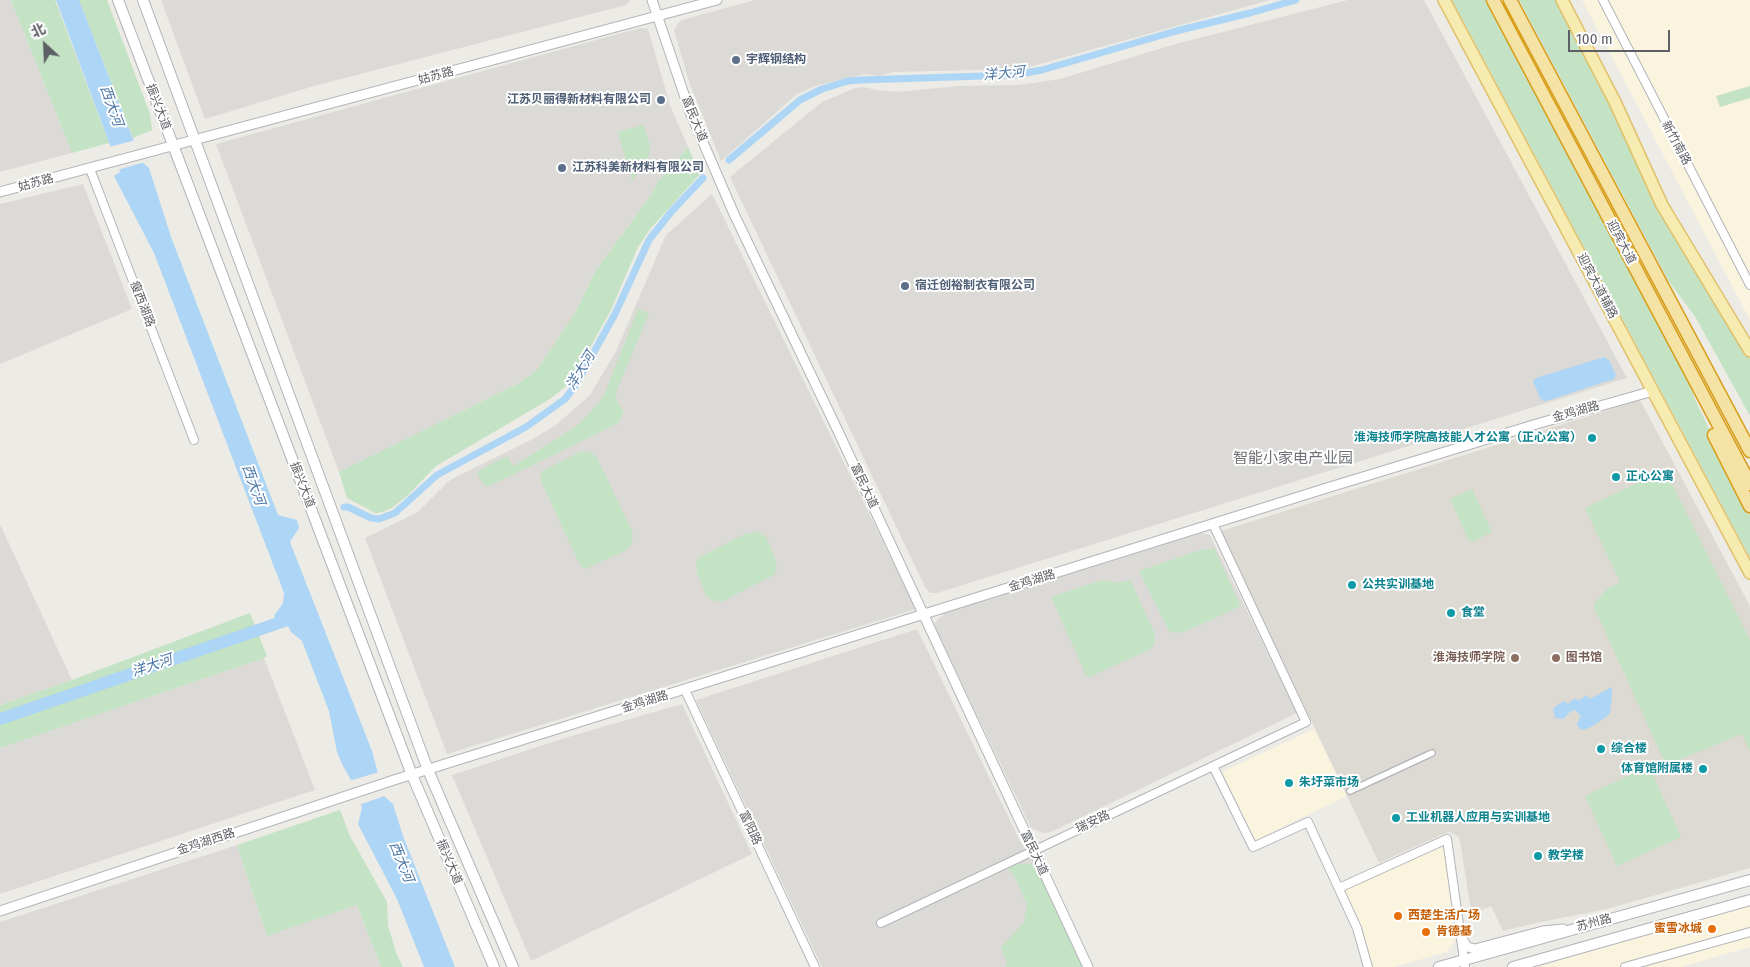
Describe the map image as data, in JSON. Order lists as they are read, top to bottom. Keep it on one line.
{"streets":{"highway":["迎宾大道"],"main road":["振兴大道","迎宾大道辅路","苏州路"],"street":["姑苏路","富民大道","新竹南路","瘦西湖路","金鸡湖路","瑞安路","富阳路","金鸡湖西路"]},"crossings":[["姑苏路","振兴大道"],["姑苏路","富民大道"],["姑苏路","瘦西湖路"],["振兴大道","金鸡湖路"],["振兴大道","金鸡湖西路"],["富民大道","金鸡湖路"],["富民大道","瑞安路"],["迎宾大道辅路","金鸡湖路"],["金鸡湖路","瑞安路"],["金鸡湖路","富阳路"],["金鸡湖路","金鸡湖西路"]],"districts":["智能小家电产业园"],"water":["洋大河","西大河"],"places":["宇辉钢结构","江苏贝丽得新材料有限公司","江苏科美新材料有限公司","宿迁创裕制衣有限公司","淮海技师学院高技能人才公寓（正心公寓）","正心公寓","公共实训基地","食堂","淮海技师学院","图书馆","综合楼","体育馆附属楼","朱圩菜市场","工业机器人应用与实训基地","教学楼","西楚生活广场","蜜雪冰城","肯德基"],"scale_bar":"100 m","north":"top left"}
